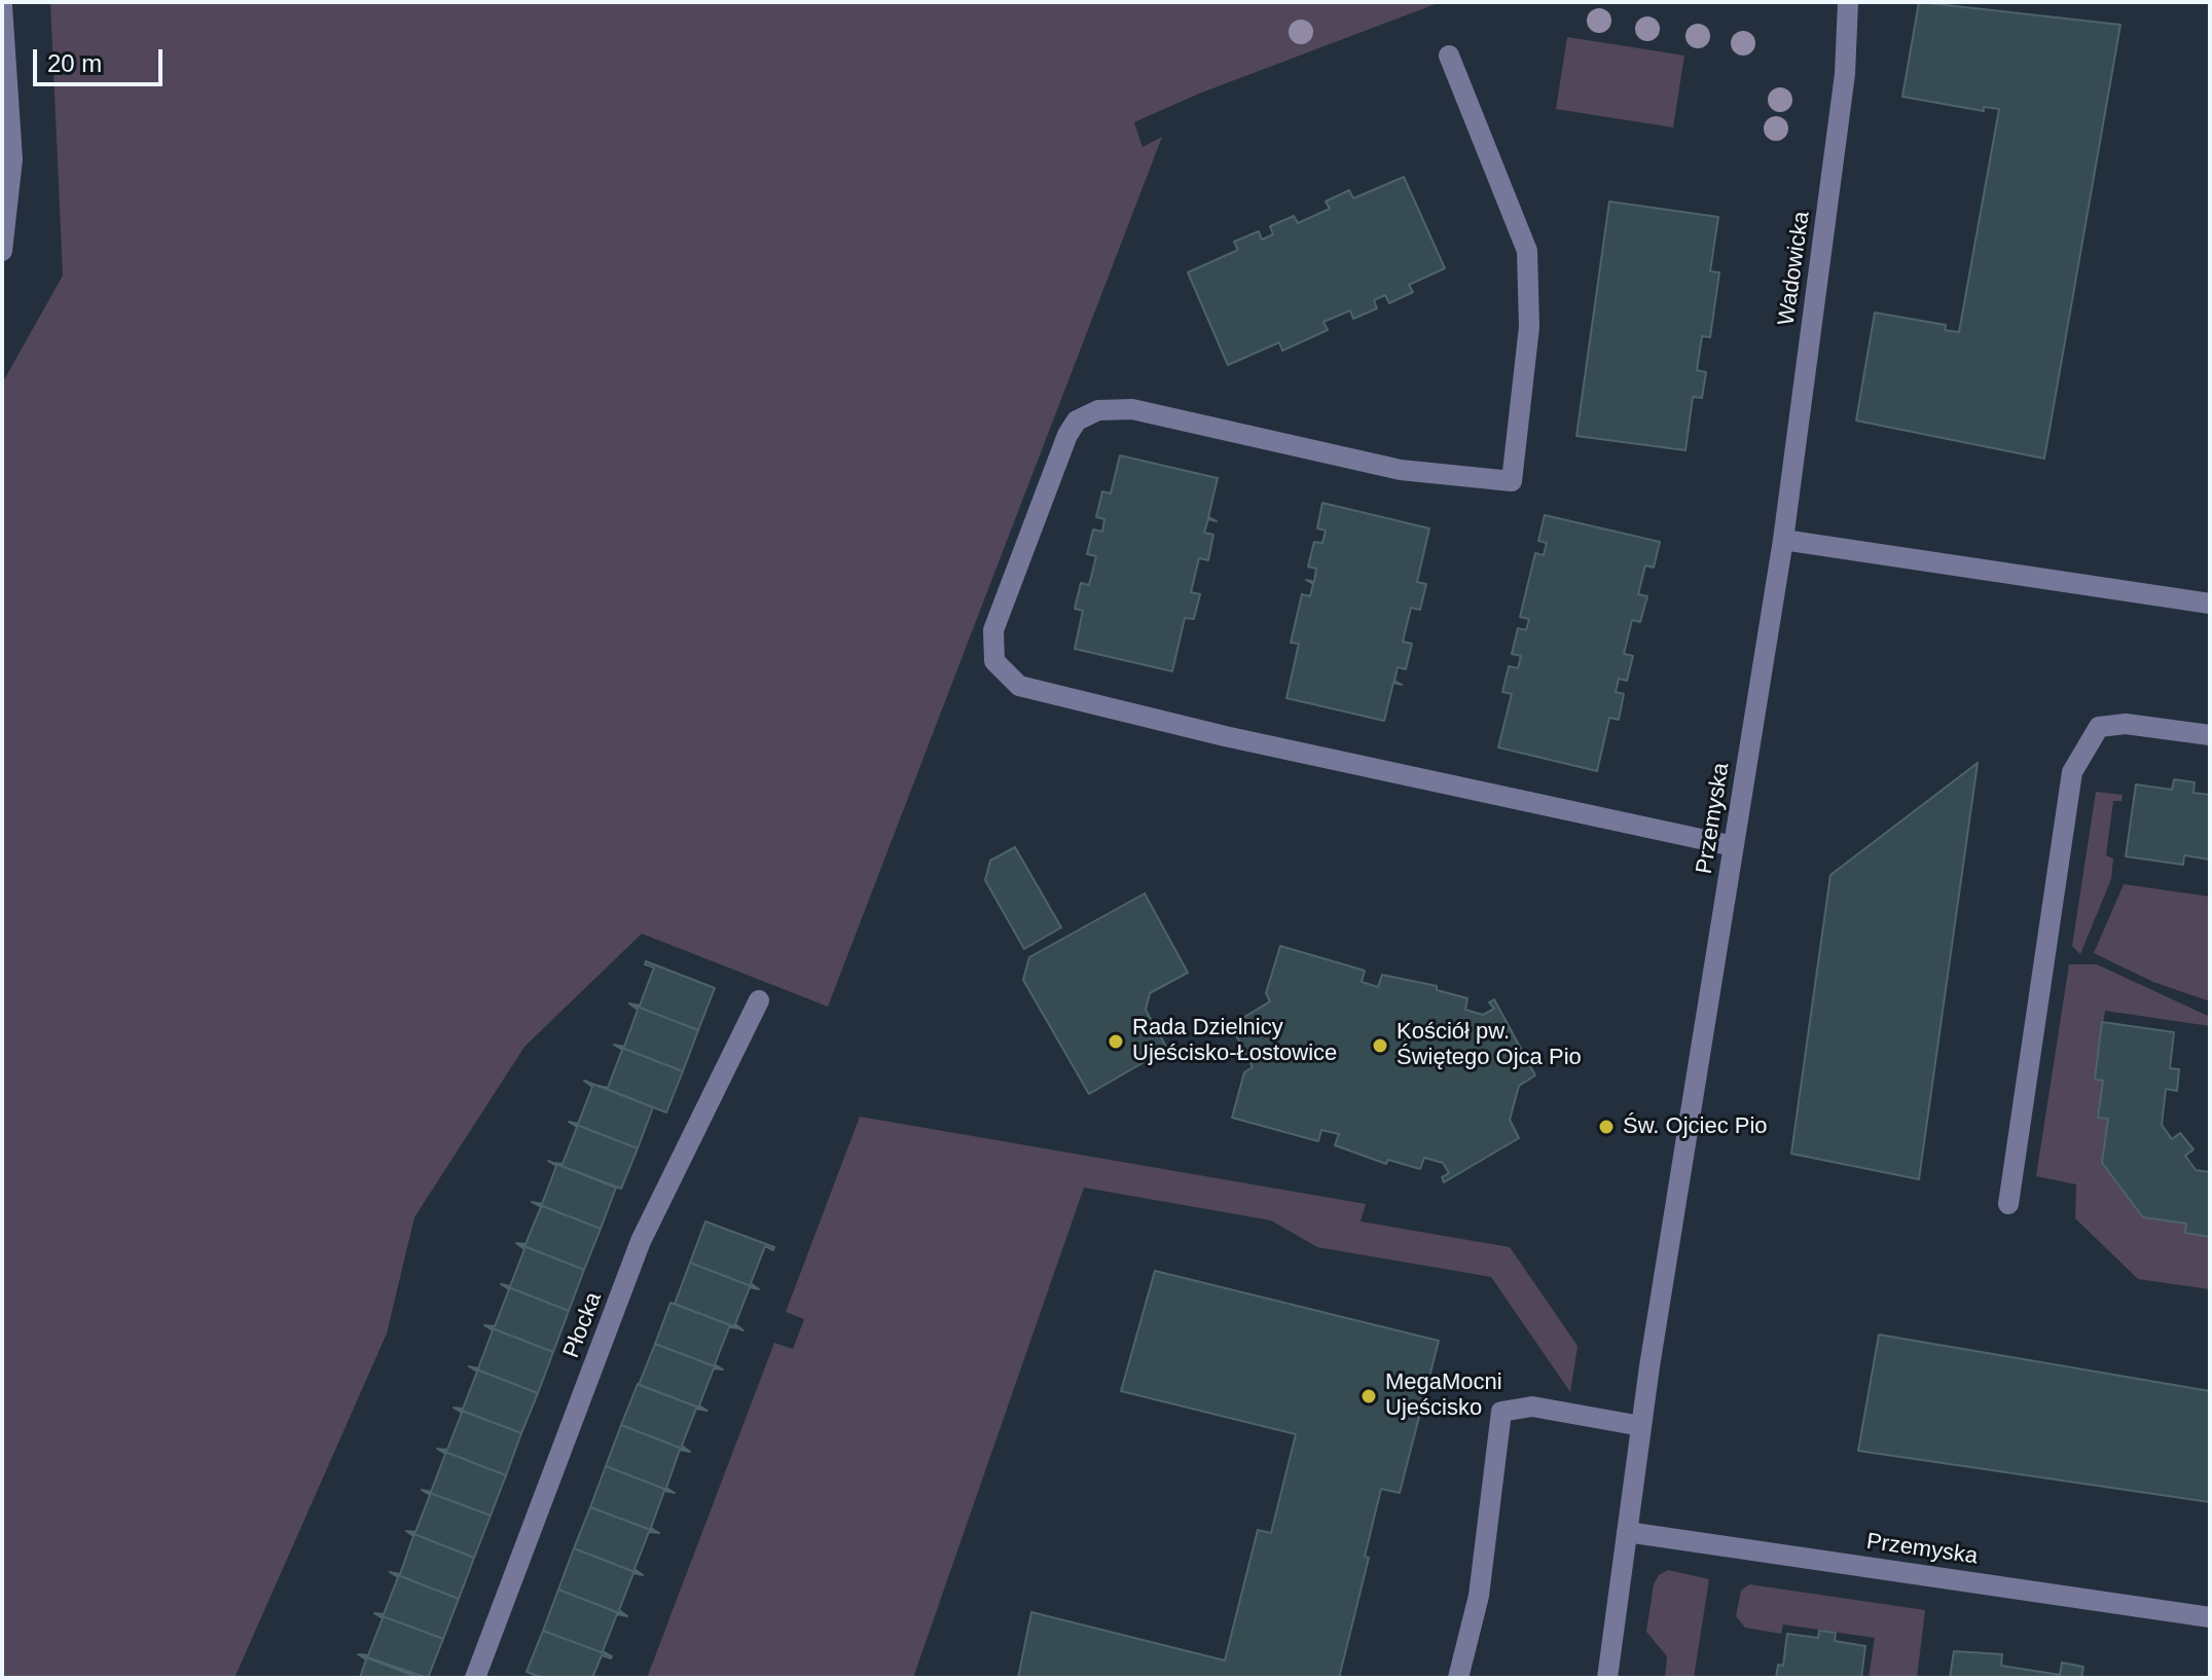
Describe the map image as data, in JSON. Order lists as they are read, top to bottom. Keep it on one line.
{"streets":{"street":["Wadowicka","Przemyska","Płocka"]},"crossings":[["Wadowicka","Przemyska"]],"places":["Rada Dzielnicy Ujeścisko-Łostowice","Kościół pw. Świętego Ojca Pio","Św. Ojciec Pio","MegaMocni Ujeścisko"],"scale_bar":"20 m"}
